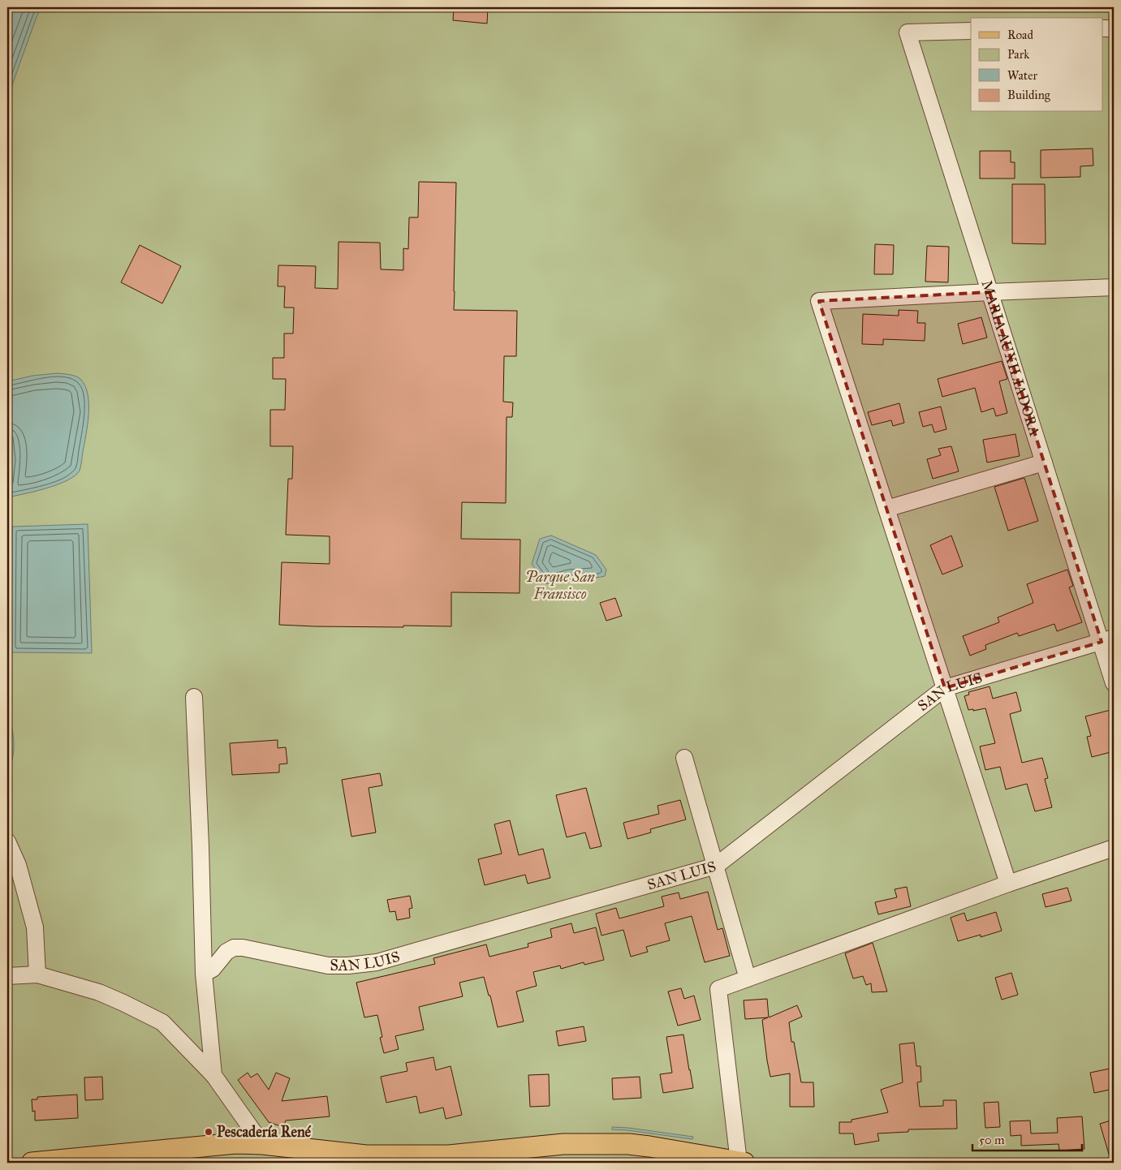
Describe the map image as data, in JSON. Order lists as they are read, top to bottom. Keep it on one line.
{"streets":{"street":["MARIA AUXILIADORA","SAN LUIS"]},"crossings":[["MARIA AUXILIADORA","SAN LUIS"]],"parks":["Parque San Fransisco"],"places":["Pescadería René"],"legend":["Road","Park","Water","Building"],"scale_bar":"50 m"}
